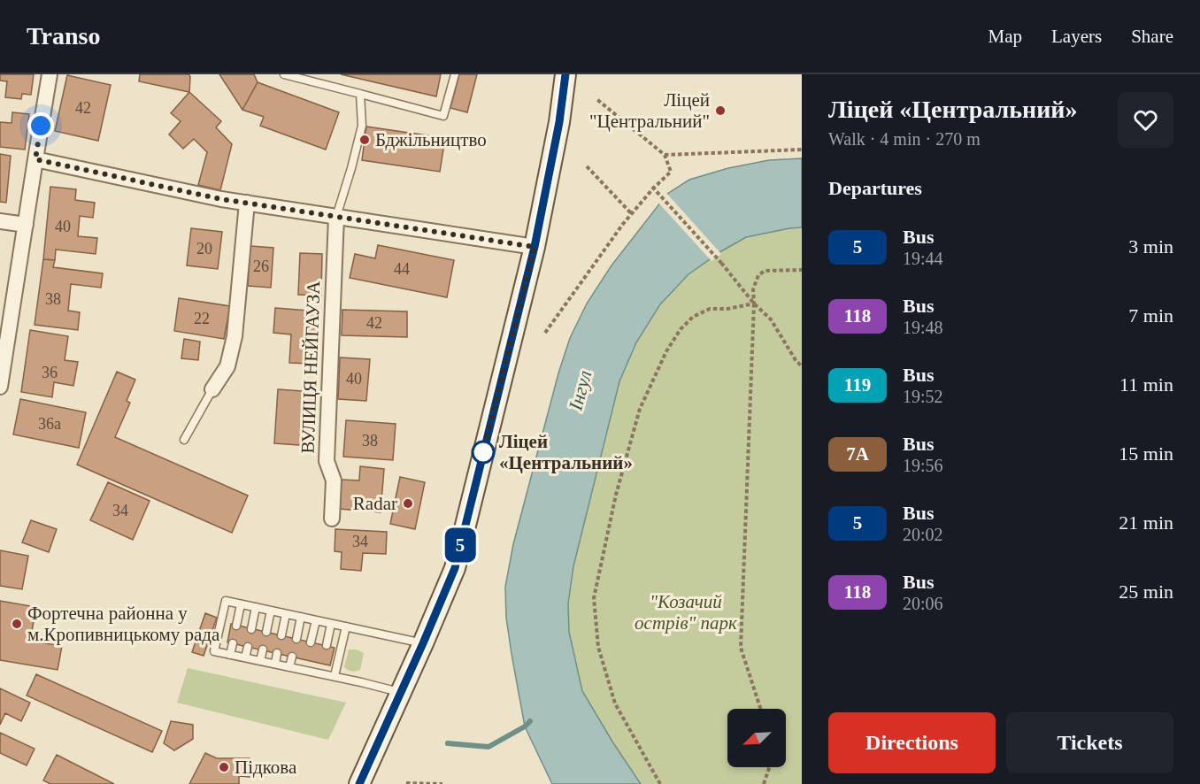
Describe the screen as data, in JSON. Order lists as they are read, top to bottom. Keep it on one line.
{"streets":{"street":["ВУЛИЦЯ НЕЙГАУЗА"]},"water":["Інгул"],"parks":["\"Козачий острів\" парк"],"places":["Ліцей \"Центральний\"","Бджільництво","Ліцей «Центральний»","Radar","Фортечна районна у м.Кропивницькому рада","Підкова"],"lines":["bus line 5"],"house_numbers":["42","40","20","26","44","38","22","42","36","40","36а","38","34","34"],"north":"bottom left","page":{"header":"Transo","nav":["Map","Layers","Share"],"on_map":"5","heading":[["Ліцей «Центральний»","Walk · 4 min · 270 m"],"Departures"],"list":[{"mark":"5","name":"Bus","note":"19:44","value":"3 min"},{"mark":"118","name":"Bus","note":"19:48","value":"7 min"},{"mark":"119","name":"Bus","note":"19:52","value":"11 min"},{"mark":"7А","name":"Bus","note":"19:56","value":"15 min"},{"mark":"5","name":"Bus","note":"20:02","value":"21 min"},{"mark":"118","name":"Bus","note":"20:06","value":"25 min"}],"buttons":["Directions","Tickets"]}}
